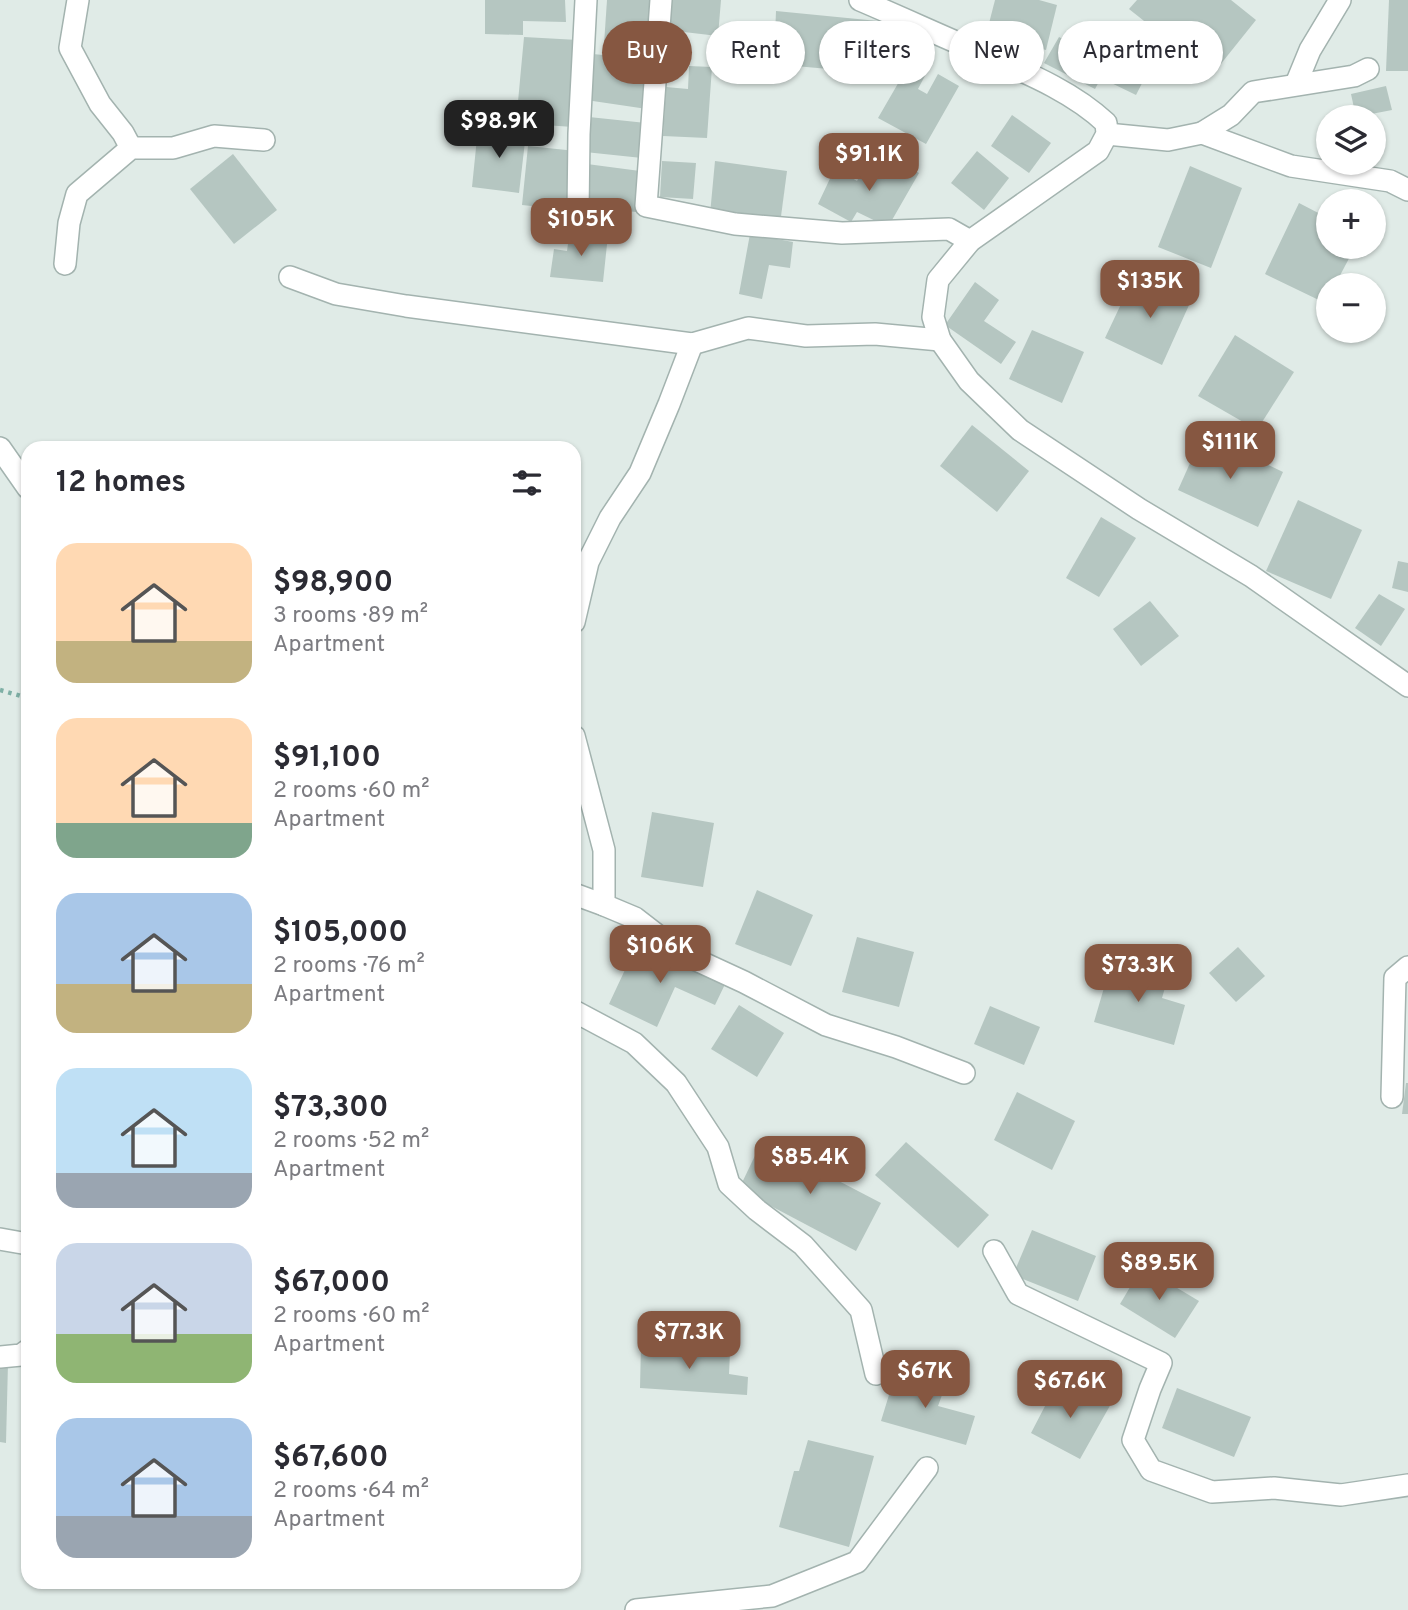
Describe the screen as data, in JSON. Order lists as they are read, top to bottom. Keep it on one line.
{"page":{"chip":["Buy","Rent","Filters","New","Apartment"],"price":["$98.9K","$91.1K","$105K","$135K","$111K","$106K","$73.3K","$85.4K","$89.5K","$77.3K","$67K","$67.6K"],"map_buttons":["+","−"],"heading":"12 homes","list":[{"name":"$98,900","note":"3 rooms · 89 m² · Apartment"},{"name":"$91,100","note":"2 rooms · 60 m² · Apartment"},{"name":"$105,000","note":"2 rooms · 76 m² · Apartment"},{"name":"$73,300","note":"2 rooms · 52 m² · Apartment"},{"name":"$67,000","note":"2 rooms · 60 m² · Apartment"},{"name":"$67,600","note":"2 rooms · 64 m² · Apartment"}]}}
